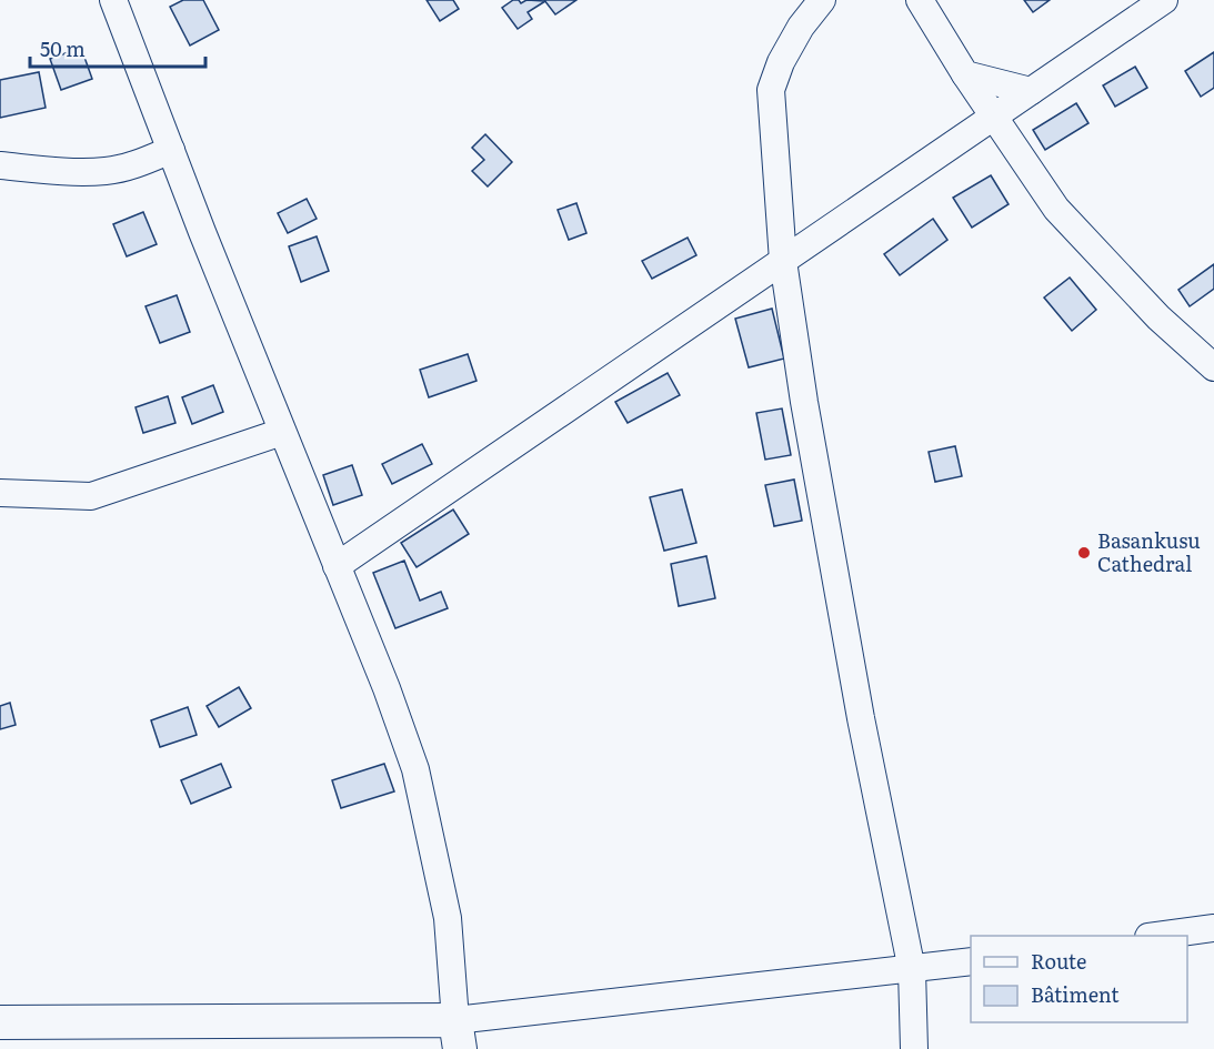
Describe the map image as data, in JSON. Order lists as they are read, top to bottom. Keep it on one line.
{"places":["Basankusu Cathedral"],"legend":["Route","Bâtiment"],"scale_bar":"50 m"}
